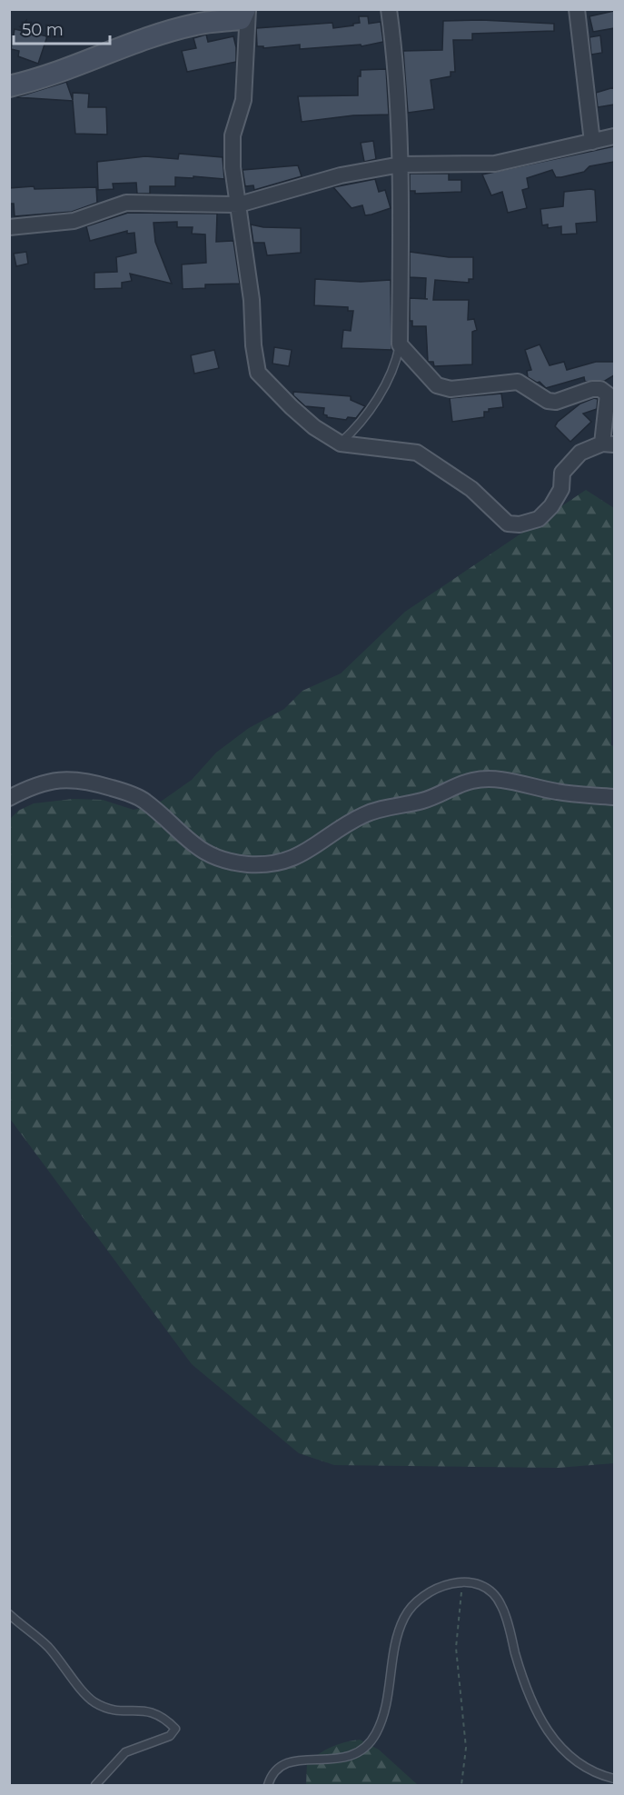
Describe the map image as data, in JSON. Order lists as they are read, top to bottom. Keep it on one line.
{"scale_bar":"50 m"}
